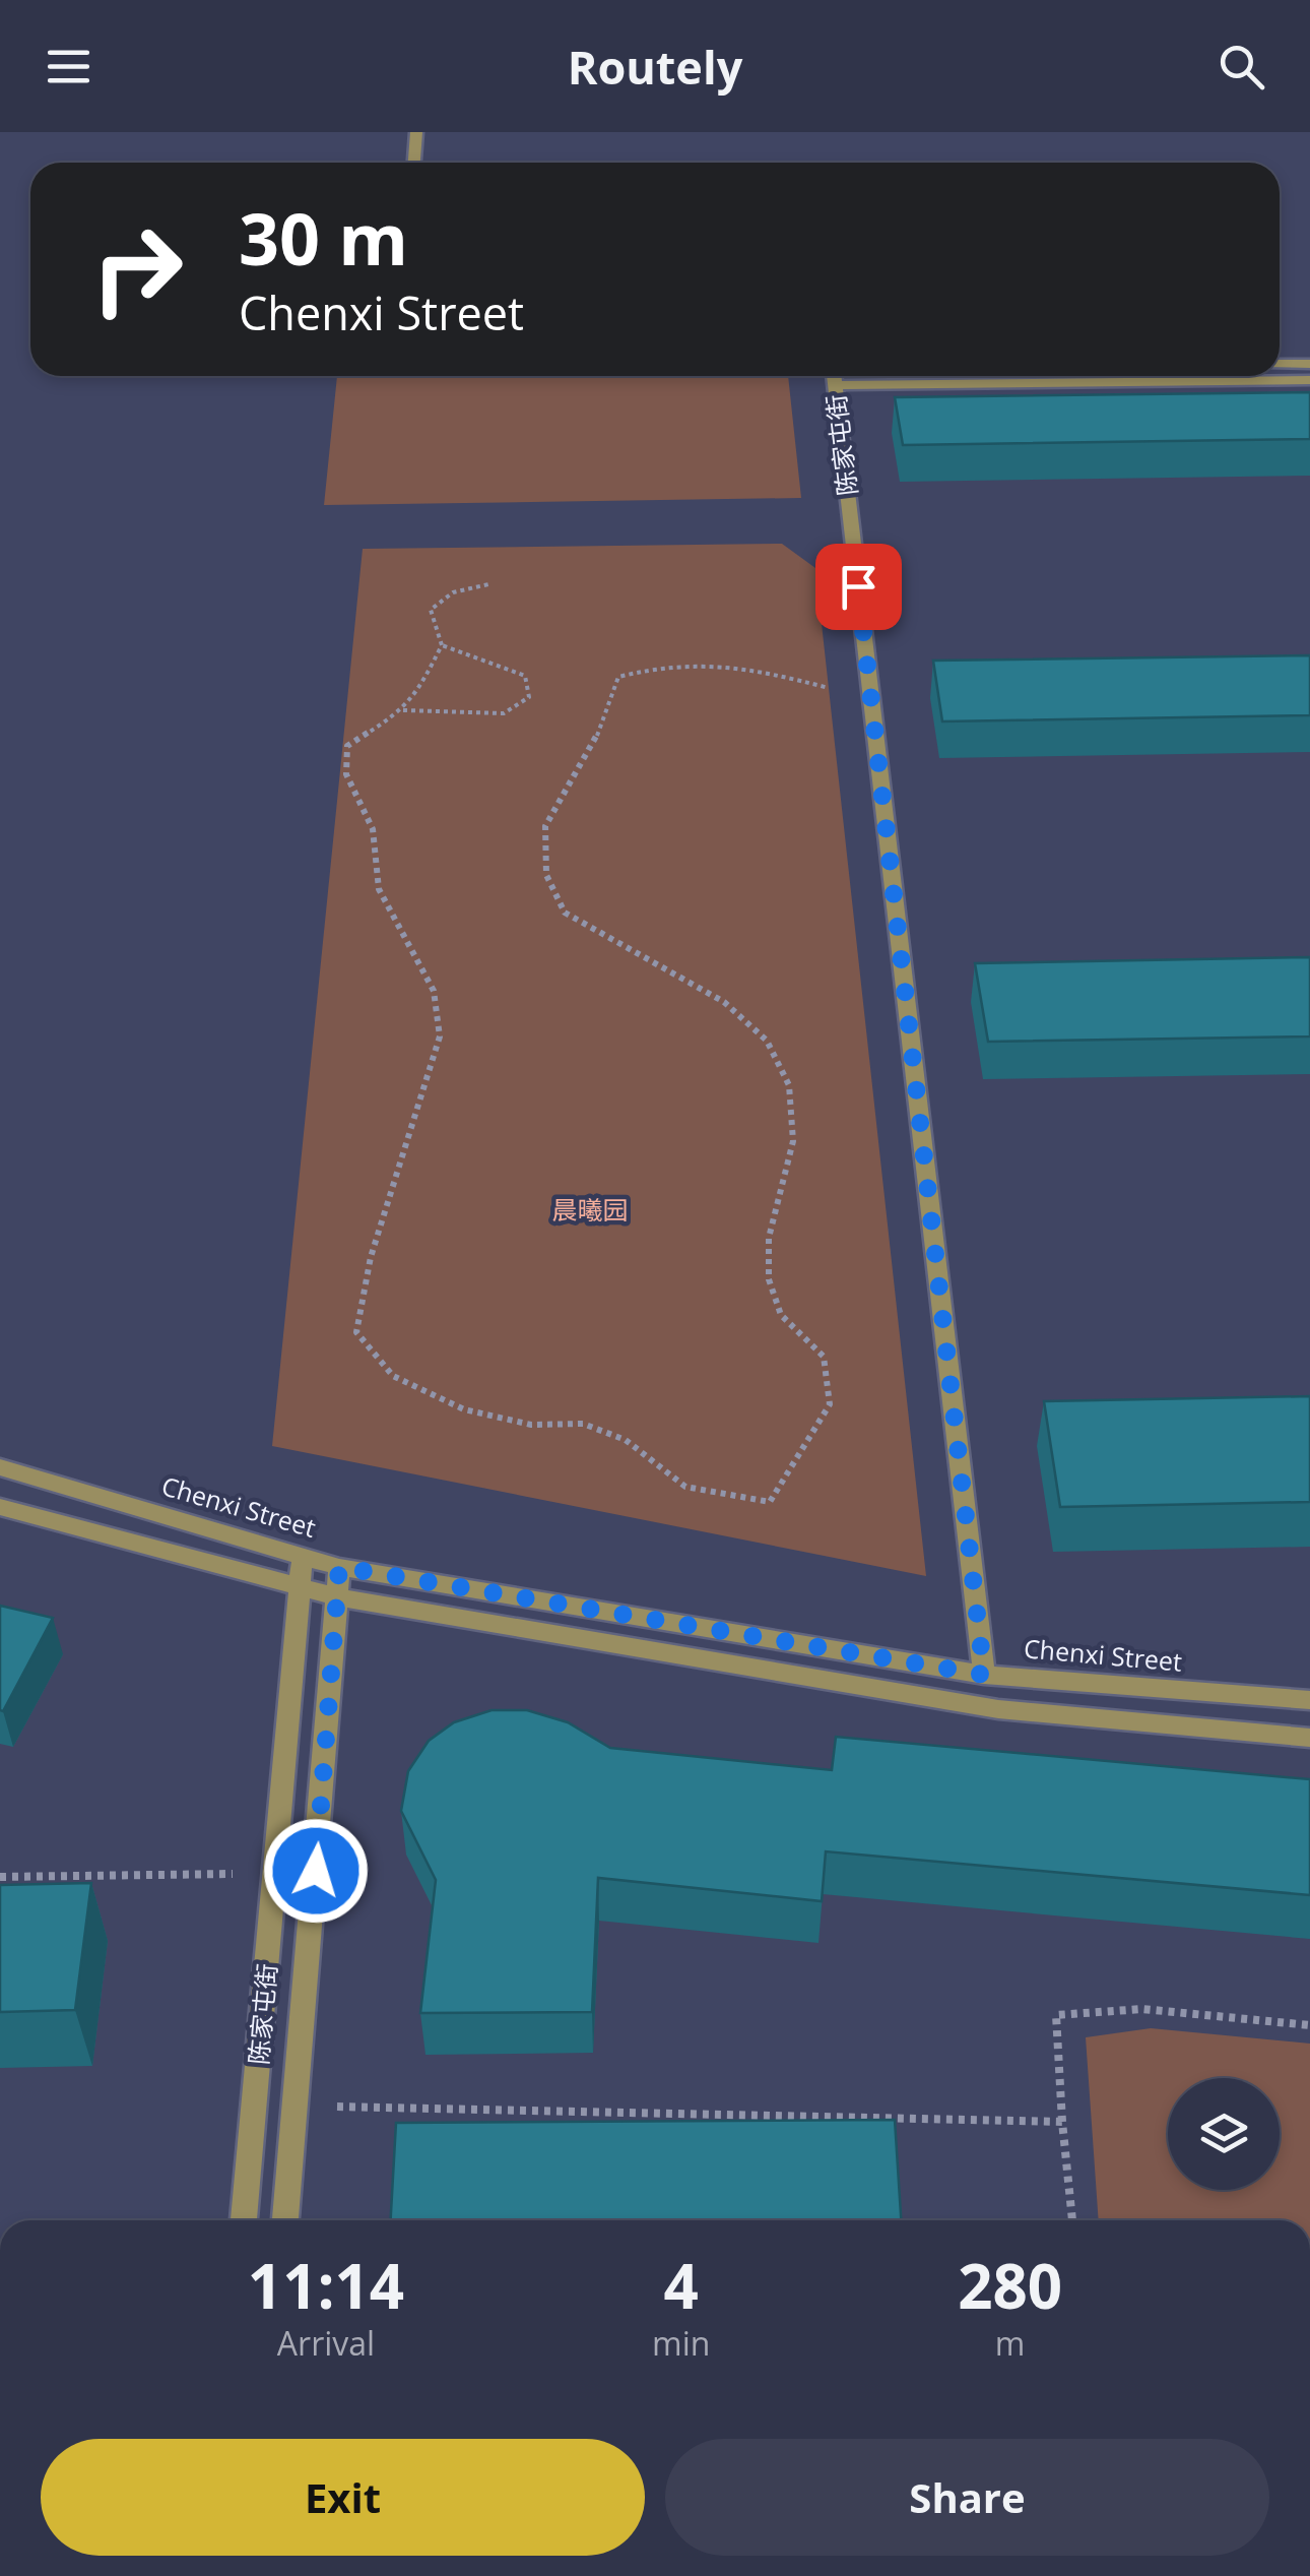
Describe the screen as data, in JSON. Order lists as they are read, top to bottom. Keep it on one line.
{"streets":{"street":["陈家屯街","Chenxi Street"]},"crossings":[["陈家屯街","Chenxi Street"]],"parks":["晨曦园"],"page":{"header":"Routely","turn":["30 m","Chenxi Street"],"eta":["11:14","Arrival","4","min","280","m"],"buttons":["Exit","Share"]}}
